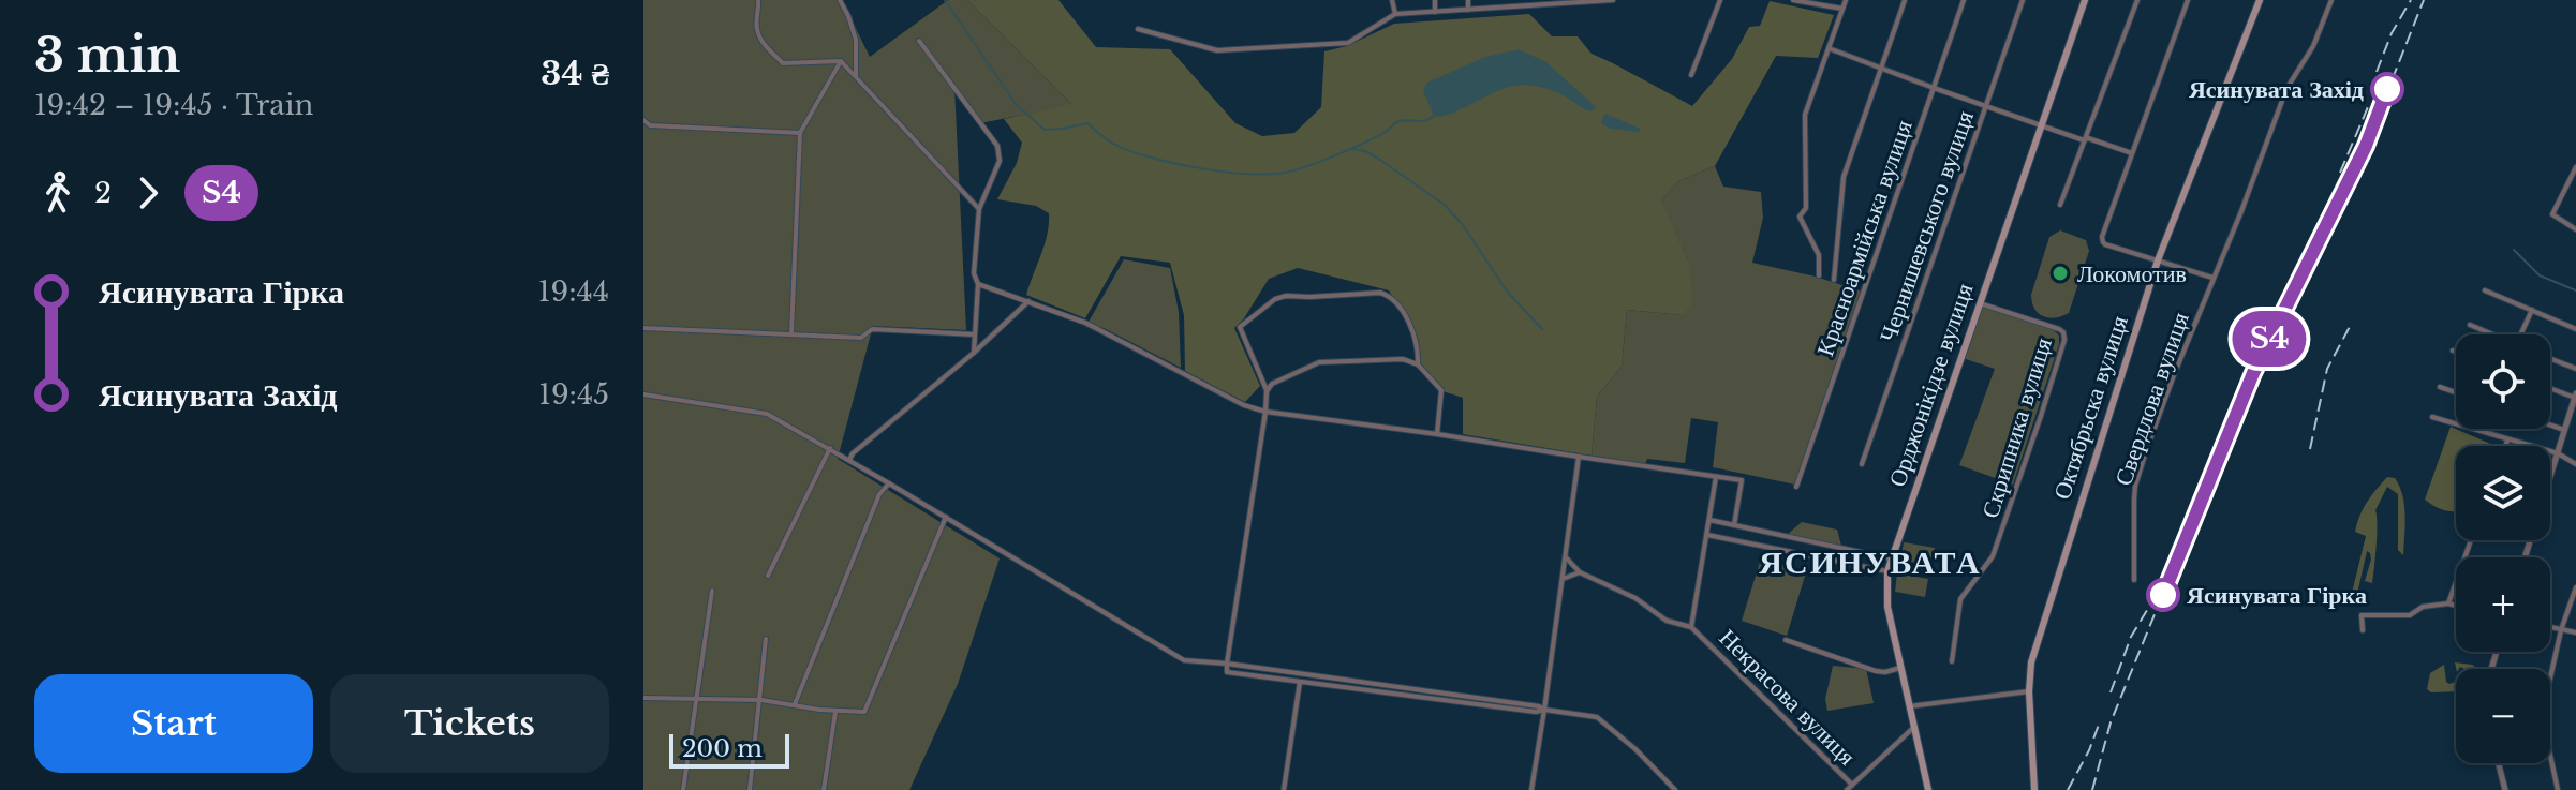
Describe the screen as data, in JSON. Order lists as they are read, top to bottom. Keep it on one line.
{"streets":{"main road":["Орджонікідзе вулиця","Октябрьска вулиця"],"street":["Чернишевського вулиця","Красноармійська вулиця","Свердлова вулиця","Скрипника вулиця","Некрасова вулиця"]},"crossings":[["Орджонікідзе вулиця","Скрипника вулиця"]],"districts":["ЯСИНУВАТА"],"places":["Ясинувата Захід","Локомотив","Ясинувата Гірка"],"scale_bar":"200 m","page":{"heading":["3 min","19:42 – 19:45 · Train","34 ₴"],"on_map":"S4","legs":["2","S4"],"list":[{"name":"Ясинувата Гірка","value":"19:44"},{"name":"Ясинувата Захід","value":"19:45"}],"map_buttons":["+","−"],"buttons":["Start","Tickets"],"scale":"200 m"}}
